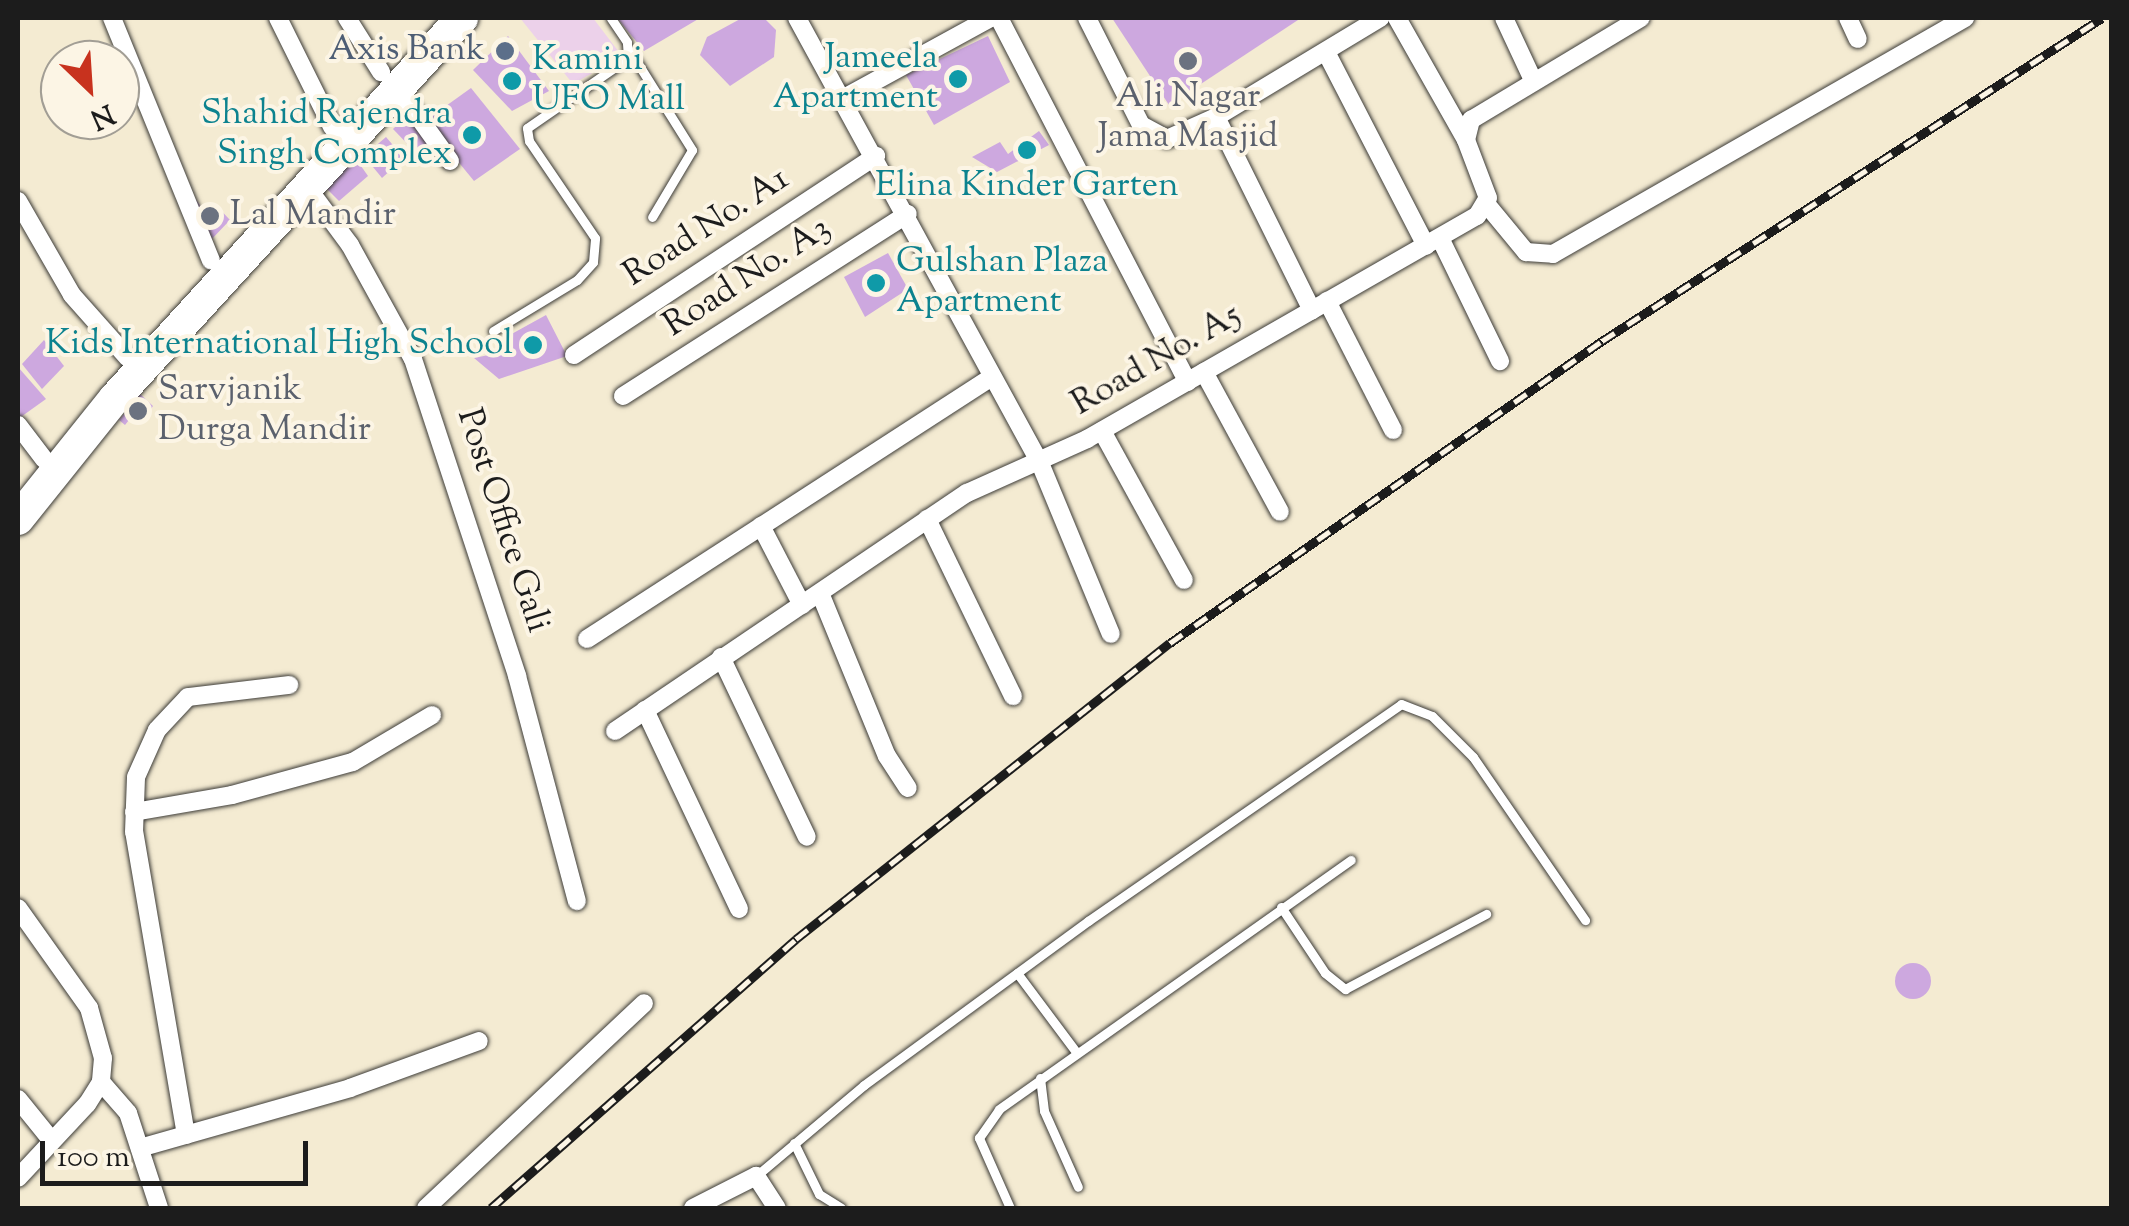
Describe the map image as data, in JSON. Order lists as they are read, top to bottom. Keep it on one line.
{"streets":{"street":["Road No. A1","Road No. A3","Road No. A5","Post Office Gali"]},"places":["Axis Bank","Ali Nagar Jama Masjid","Jameela Apartment","Kamini UFO Mall","Shahid Rajendra Singh Complex","Elina Kinder Garten","Lal Mandir","Gulshan Plaza Apartment","Kids International High School","Sarvjanik Durga Mandir"],"scale_bar":"100 m","north":"bottom right"}
